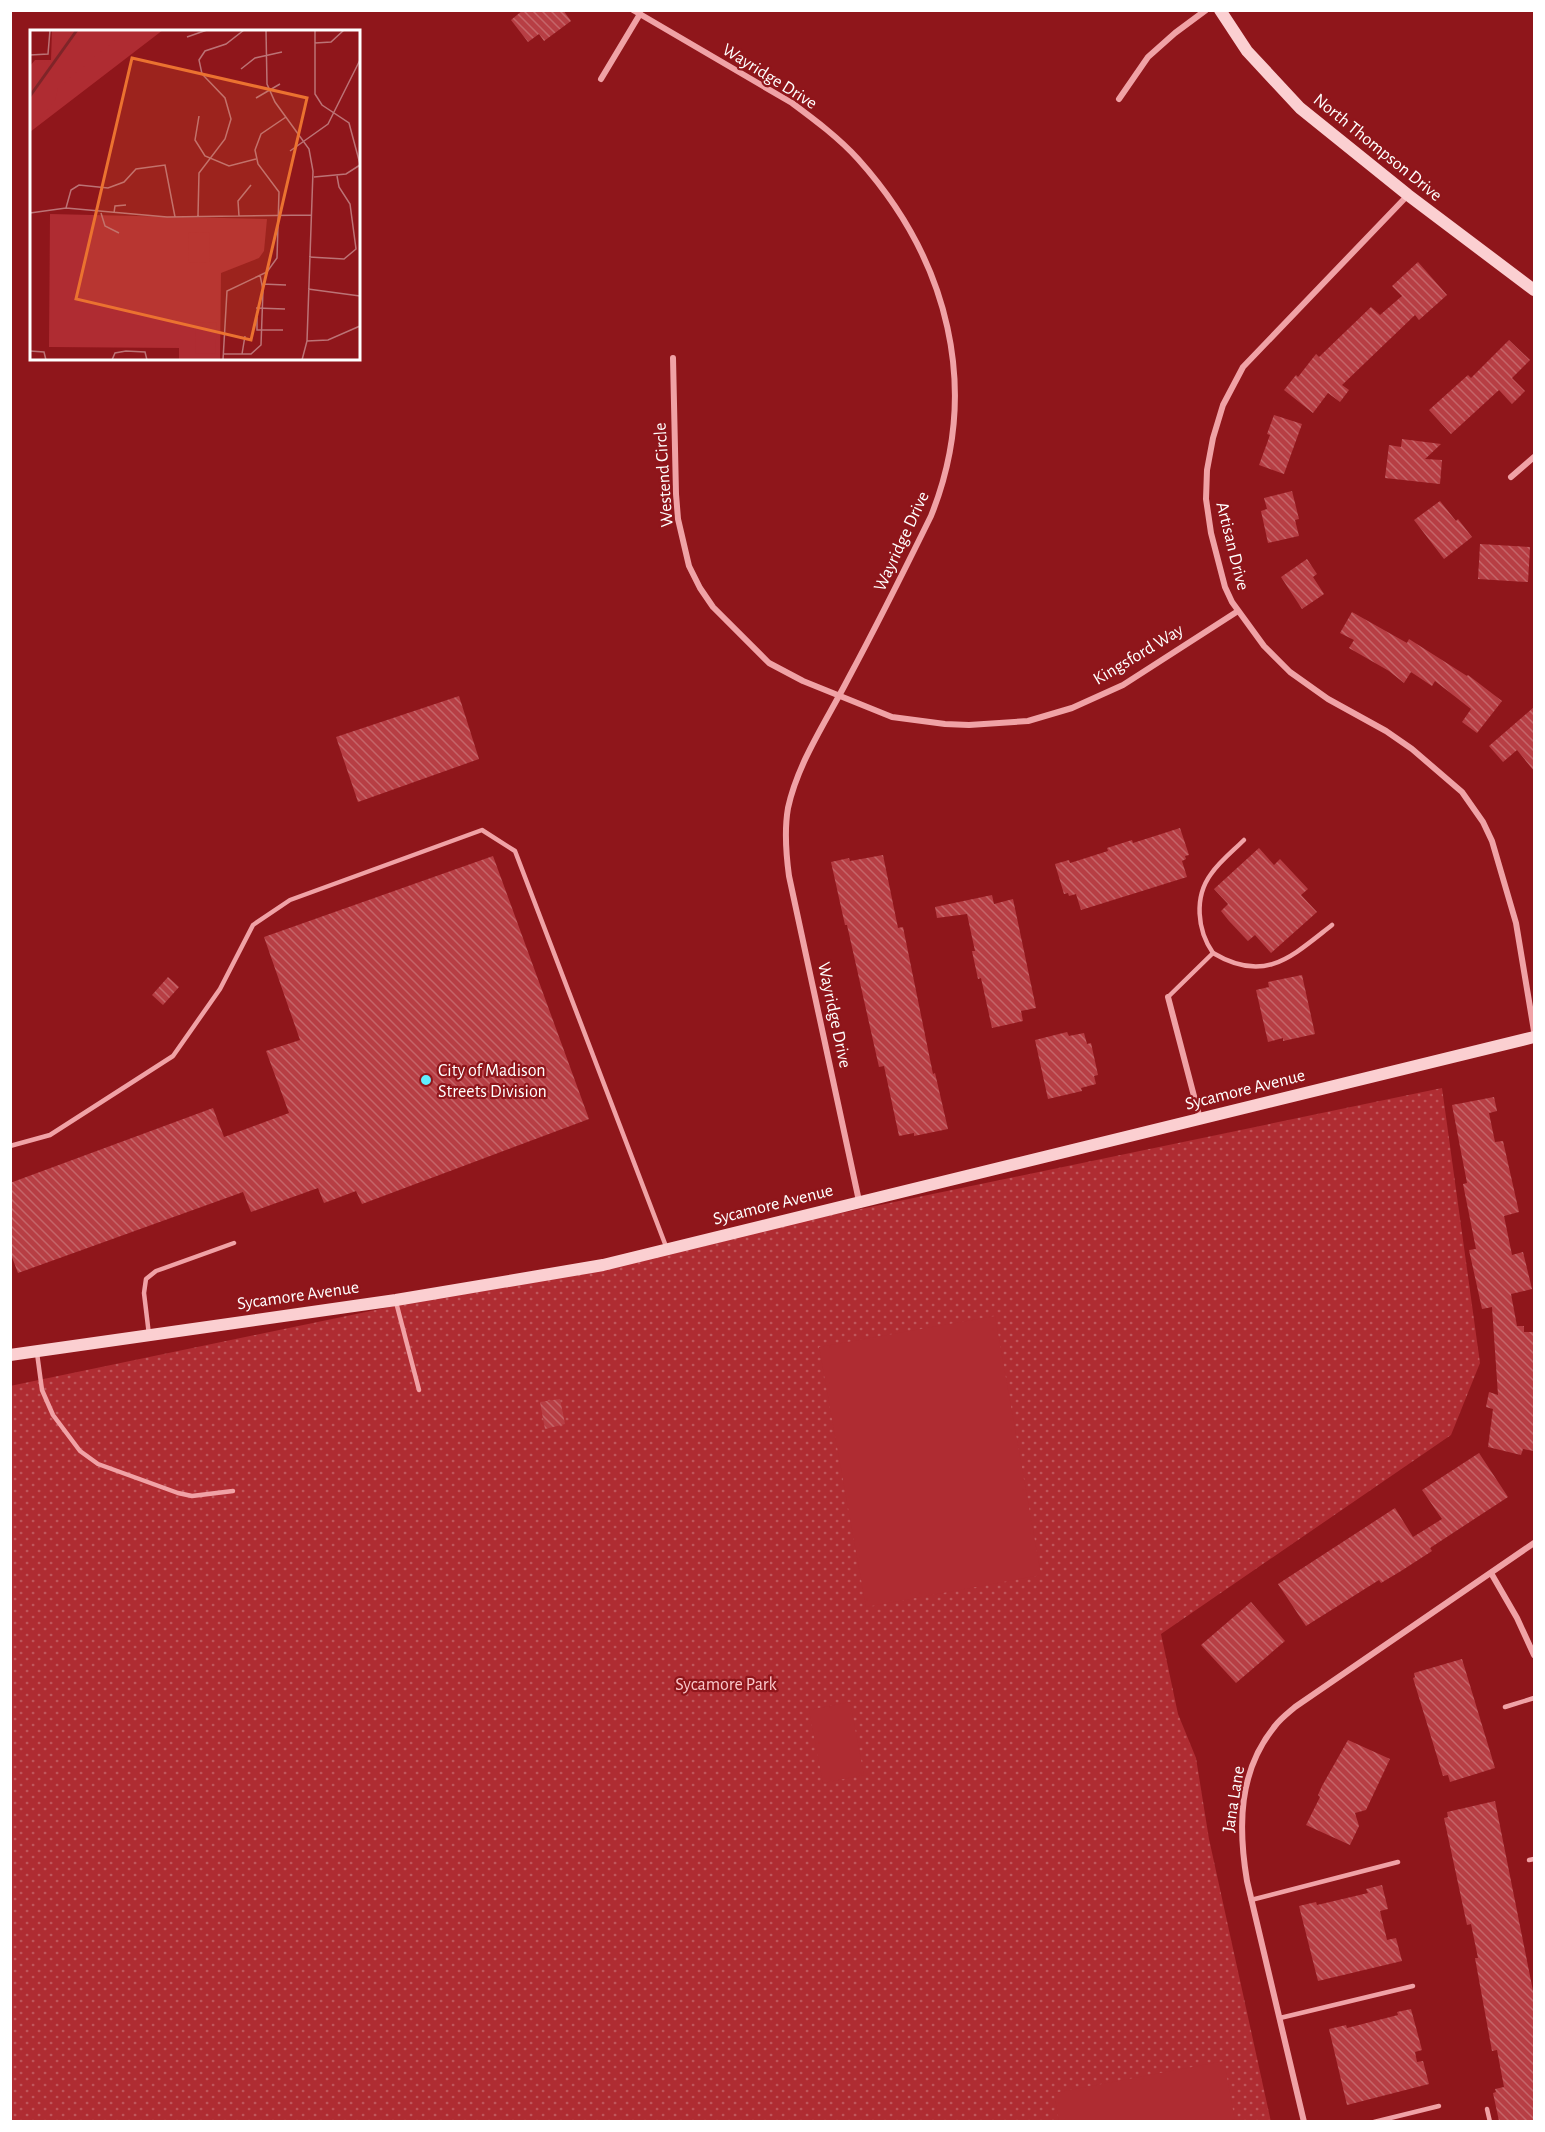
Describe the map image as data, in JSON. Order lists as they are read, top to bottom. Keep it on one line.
{"streets":{"street":["Wayridge Drive","North Thompson Drive","Westend Circle","Artisan Drive","Kingsford Way","Sycamore Avenue","Jana Lane"]},"crossings":[["Wayridge Drive","Westend Circle"],["Wayridge Drive","Kingsford Way"],["Wayridge Drive","Sycamore Avenue"],["North Thompson Drive","Artisan Drive"],["Westend Circle","Kingsford Way"],["Artisan Drive","Kingsford Way"]],"parks":["Sycamore Park"],"places":["City of Madison Streets Division"]}
